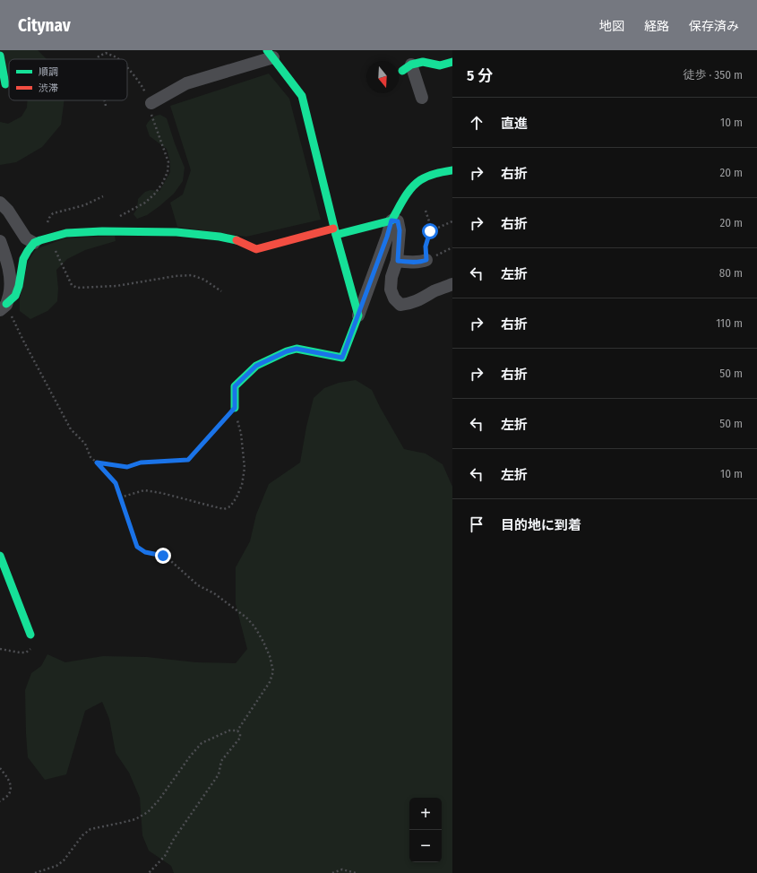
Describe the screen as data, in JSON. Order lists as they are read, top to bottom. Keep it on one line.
{"legend":["順調","渋滞"],"north":"bottom","page":{"header":"Citynav","nav":["地図","経路","保存済み"],"heading":["5 分","徒歩 · 350 m"],"list":[["直進","10 m"],["右折","20 m"],["右折","20 m"],["左折","80 m"],["右折","110 m"],["右折","50 m"],["左折","50 m"],["左折","10 m"],"目的地に到着"],"map_buttons":["+","−"]}}
